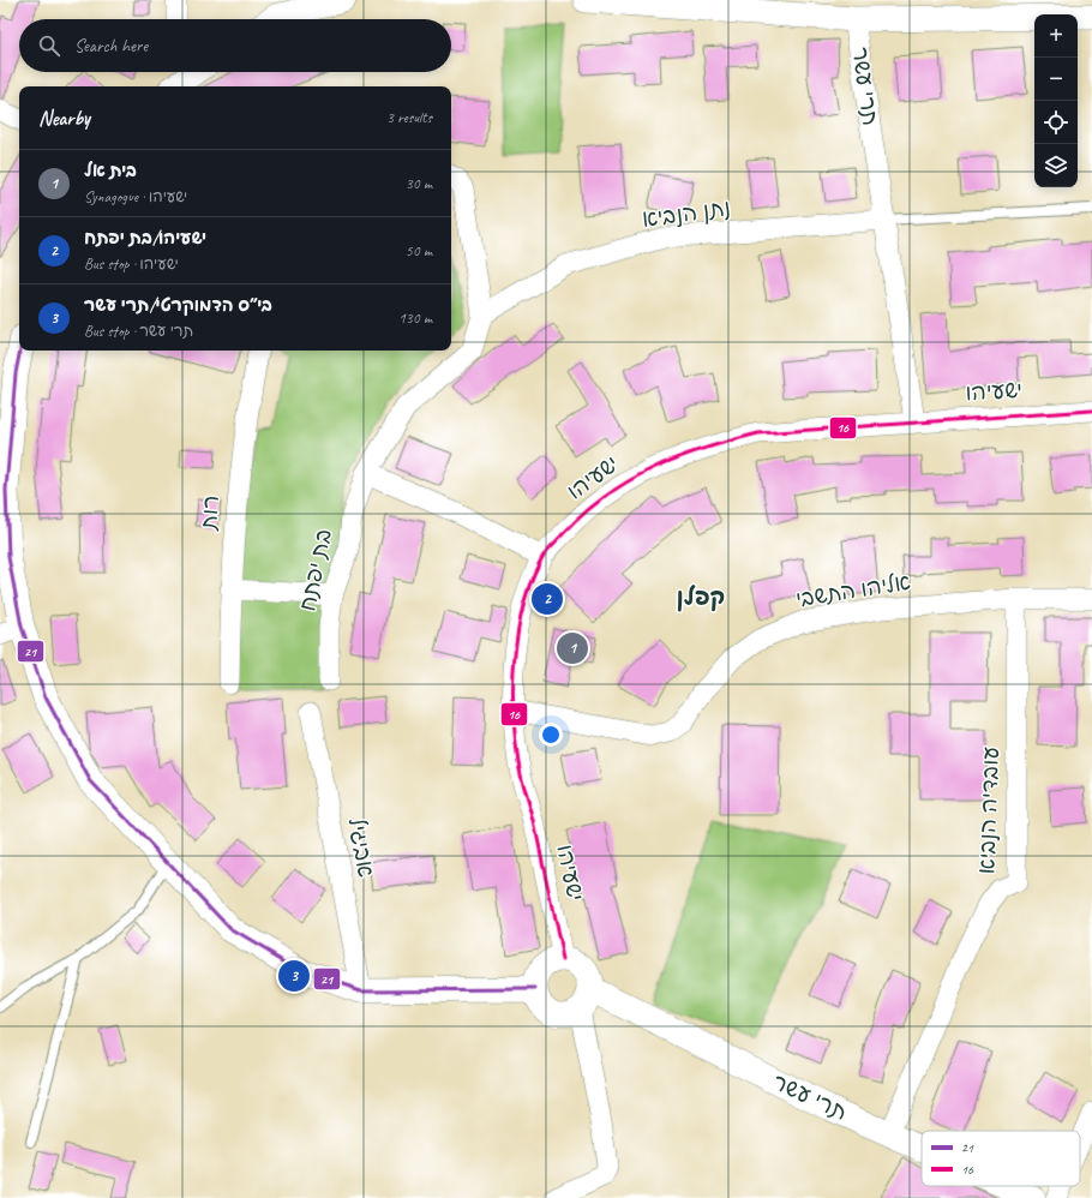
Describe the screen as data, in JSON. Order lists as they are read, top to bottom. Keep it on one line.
{"streets":{"street":["תרי עשר","נתן הנביא","ישעיהו","רות","בת יפתח","אליהו התשבי","עובדיה הנביא","אביגיל"]},"crossings":[["תרי עשר","נתן הנביא"],["תרי עשר","ישעיהו"],["תרי עשר","עובדיה הנביא"],["נתן הנביא","בת יפתח"],["ישעיהו","אליהו התשבי"],["אליהו התשבי","עובדיה הנביא"]],"districts":["קפלן"],"lines":["transit line 21","transit line 16"],"legend":["21","16"],"page":{"map_buttons":["+","−"],"search":"Search here","heading":["Nearby","3 results"],"list":[{"mark":"1","name":"בית אל","note":"Synagogue · ישעיהו","value":"30 m"},{"mark":"2","name":"ישעיהו/בת יפתח","note":"Bus stop · ישעיהו","value":"50 m"},{"mark":"3","name":"בי״ס הדמוקרטי/תרי עשר","note":"Bus stop · תרי עשר","value":"130 m"}],"pins":["2","1","3"]}}
